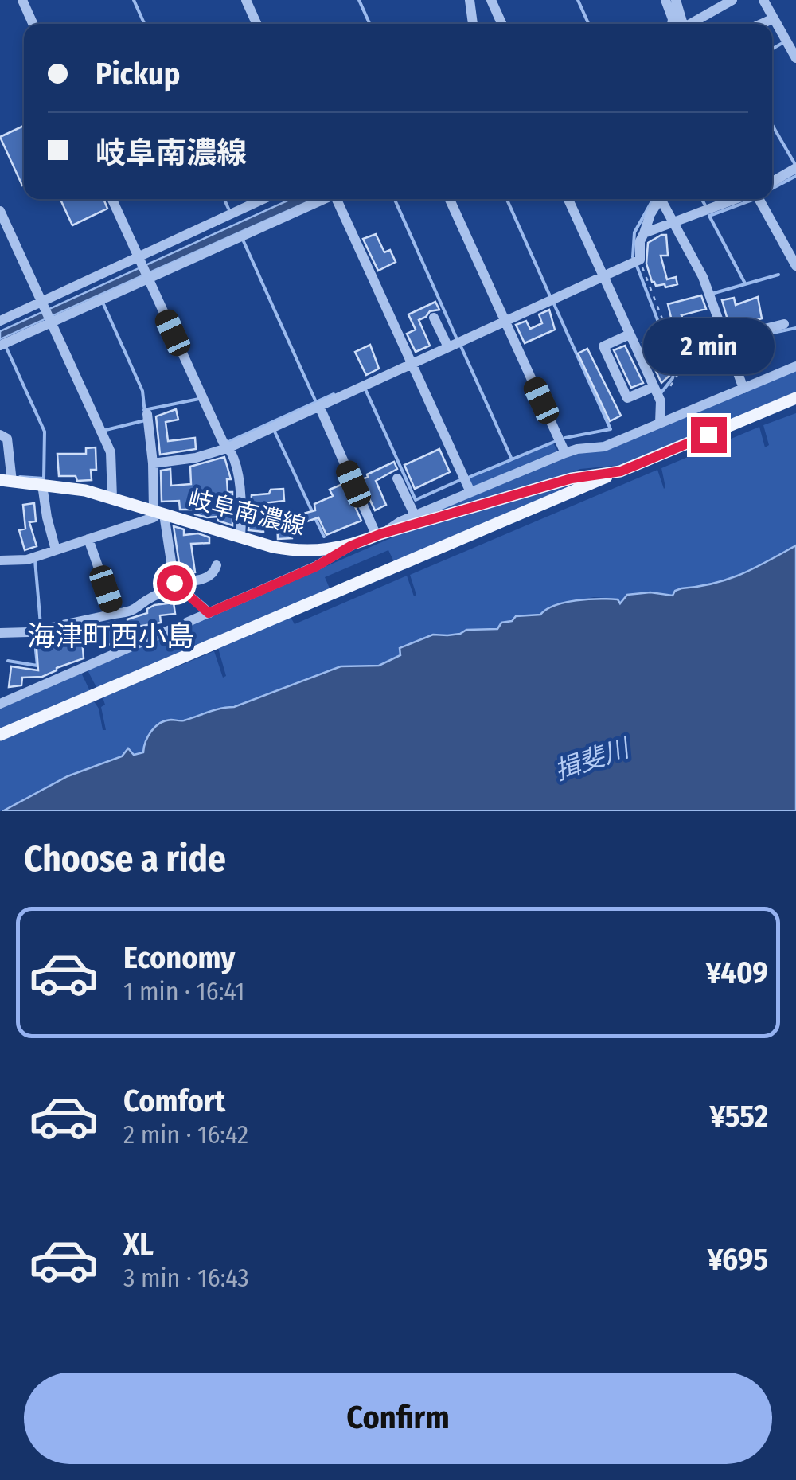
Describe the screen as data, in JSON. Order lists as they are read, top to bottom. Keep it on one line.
{"streets":{"main road":["岐阜南濃線"]},"districts":["海津町西小島"],"water":["揖斐川"],"page":{"banner":["Pickup","岐阜南濃線"],"bubble":"2 min","heading":"Choose a ride","list":[{"name":"Economy","note":"1 min · 16:41","value":"¥409"},{"name":"Comfort","note":"2 min · 16:42","value":"¥552"},{"name":"XL","note":"3 min · 16:43","value":"¥695"}],"buttons":"Confirm"}}
